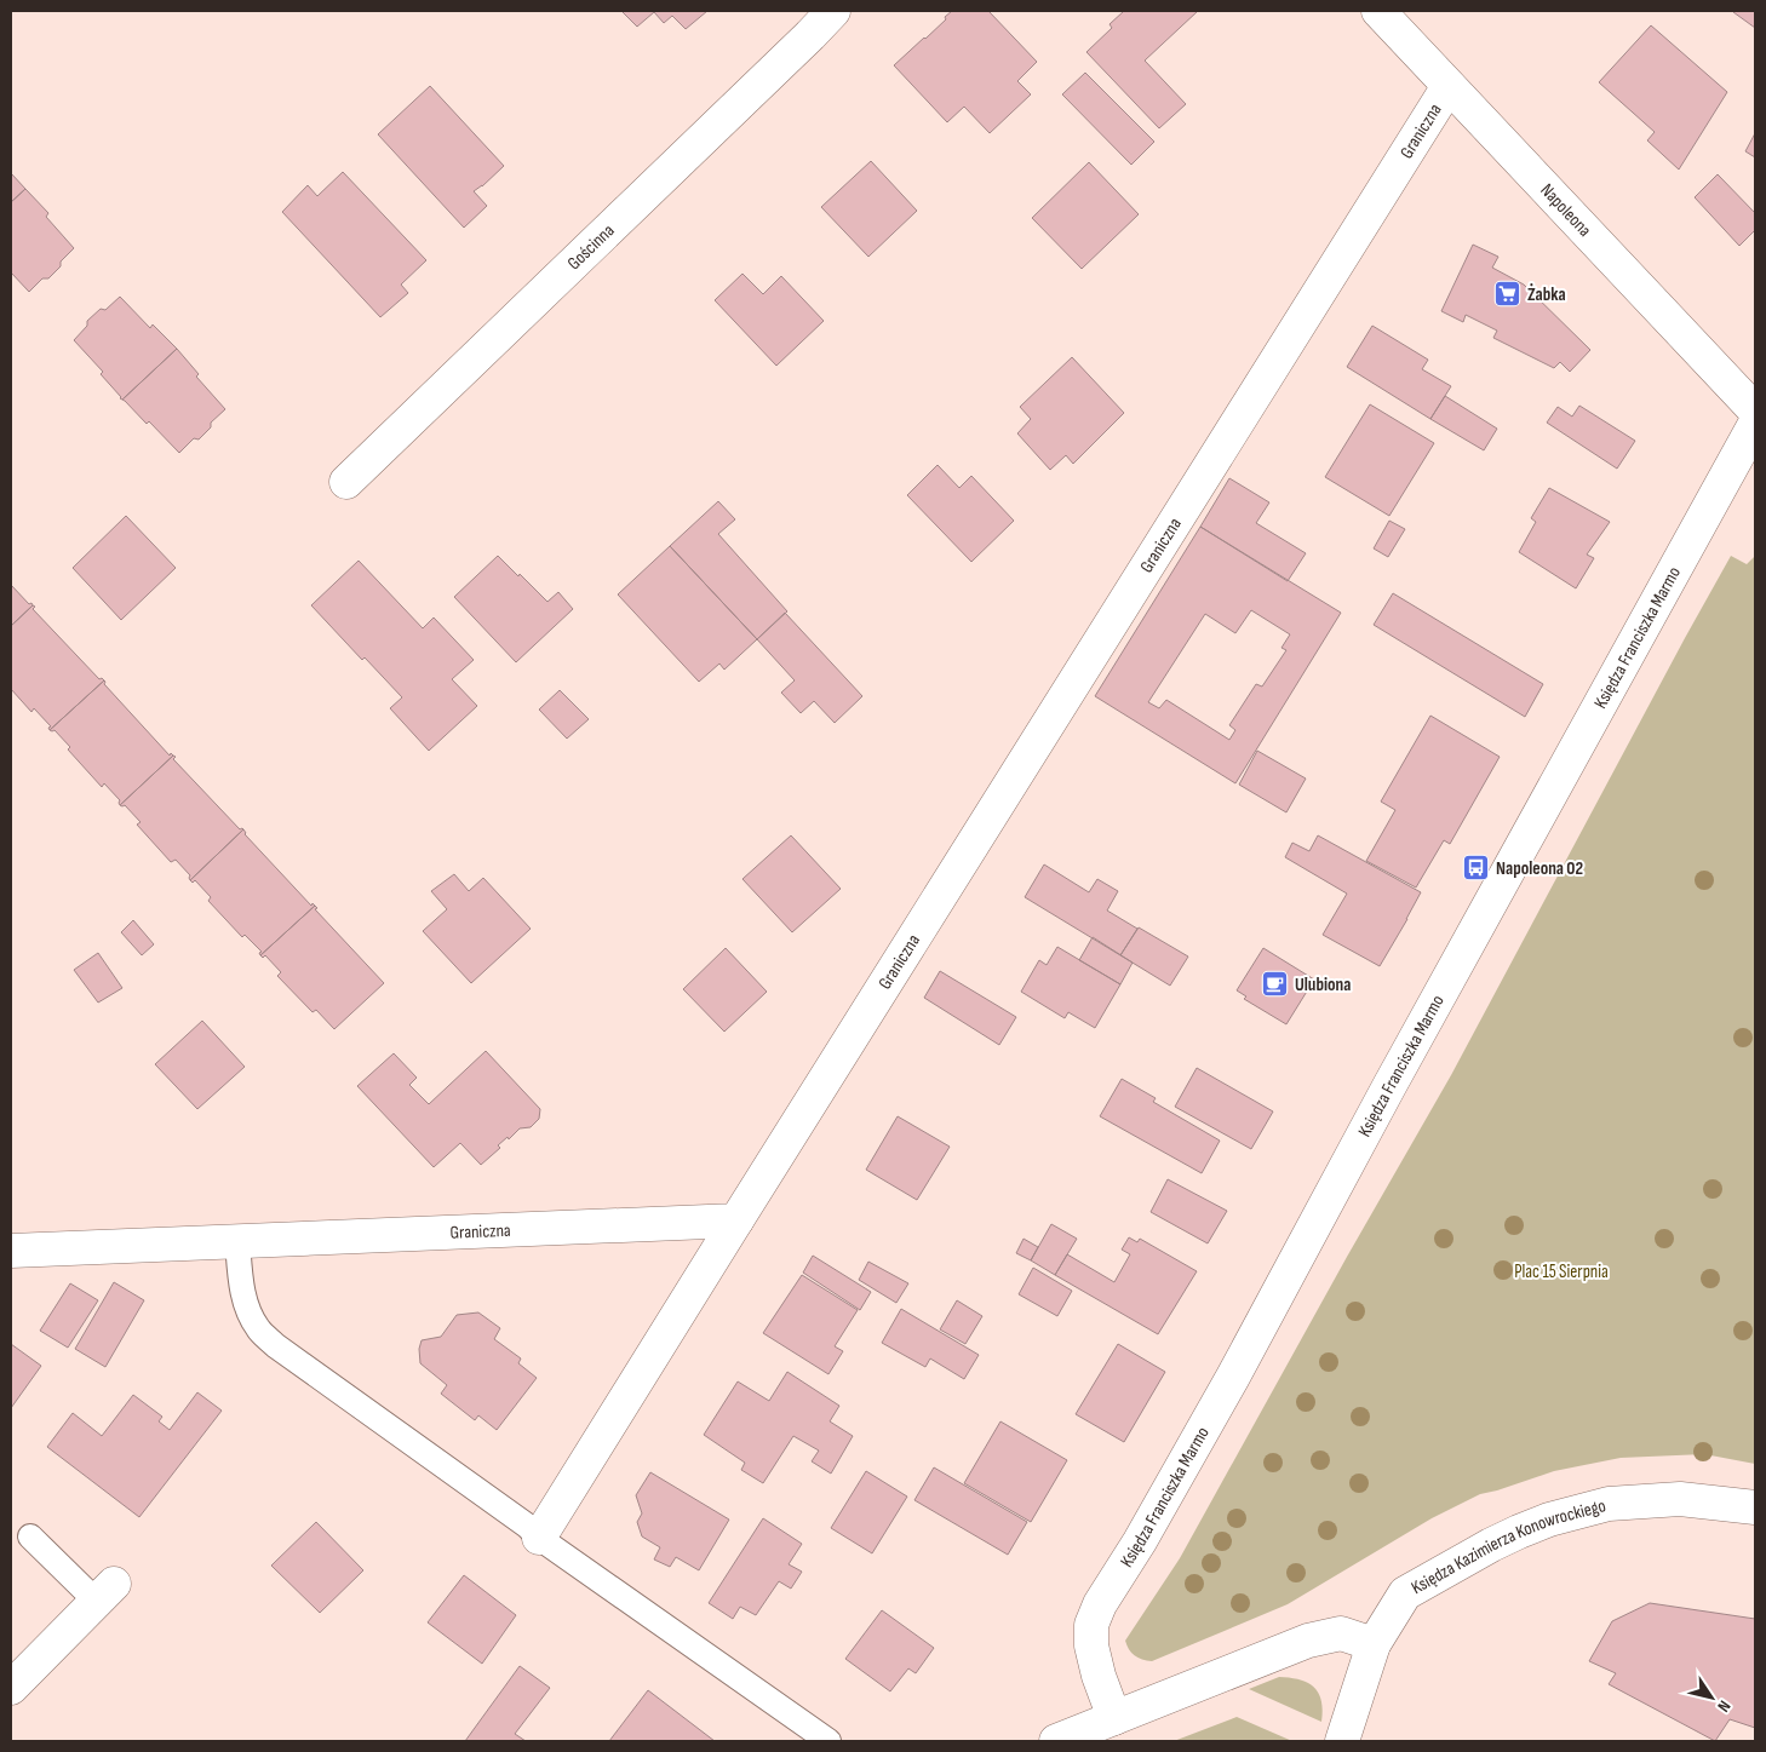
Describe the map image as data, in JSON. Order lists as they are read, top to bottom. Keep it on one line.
{"streets":{"street":["Graniczna","Napoleona","Gościnna","Księdza Franciszka Marmo","Księdza Kazimierza Konowrockiego"]},"crossings":[["Graniczna","Napoleona"]],"parks":["Plac 15 Sierpnia"],"places":{"supermarket":["Żabka"],"bus stop":["Napoleona 02"],"cafe":["Ulubiona"]},"north":"bottom right"}
